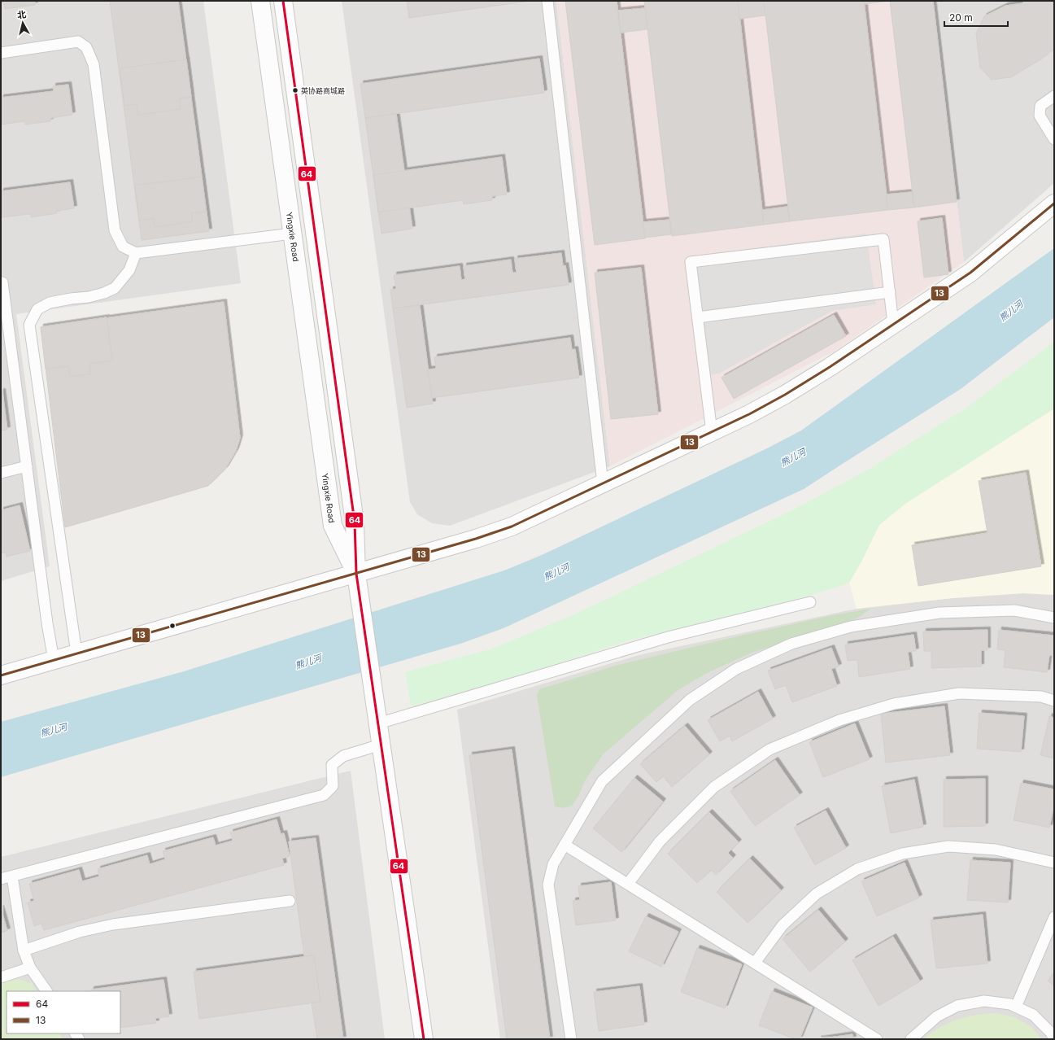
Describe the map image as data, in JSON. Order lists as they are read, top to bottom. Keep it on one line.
{"streets":{"street":["Yingxie Road"]},"water":["熊儿河"],"places":["英协路商城路"],"lines":["transit line 64","transit line 13"],"legend":["64","13"],"scale_bar":"20 m","north":"top"}
